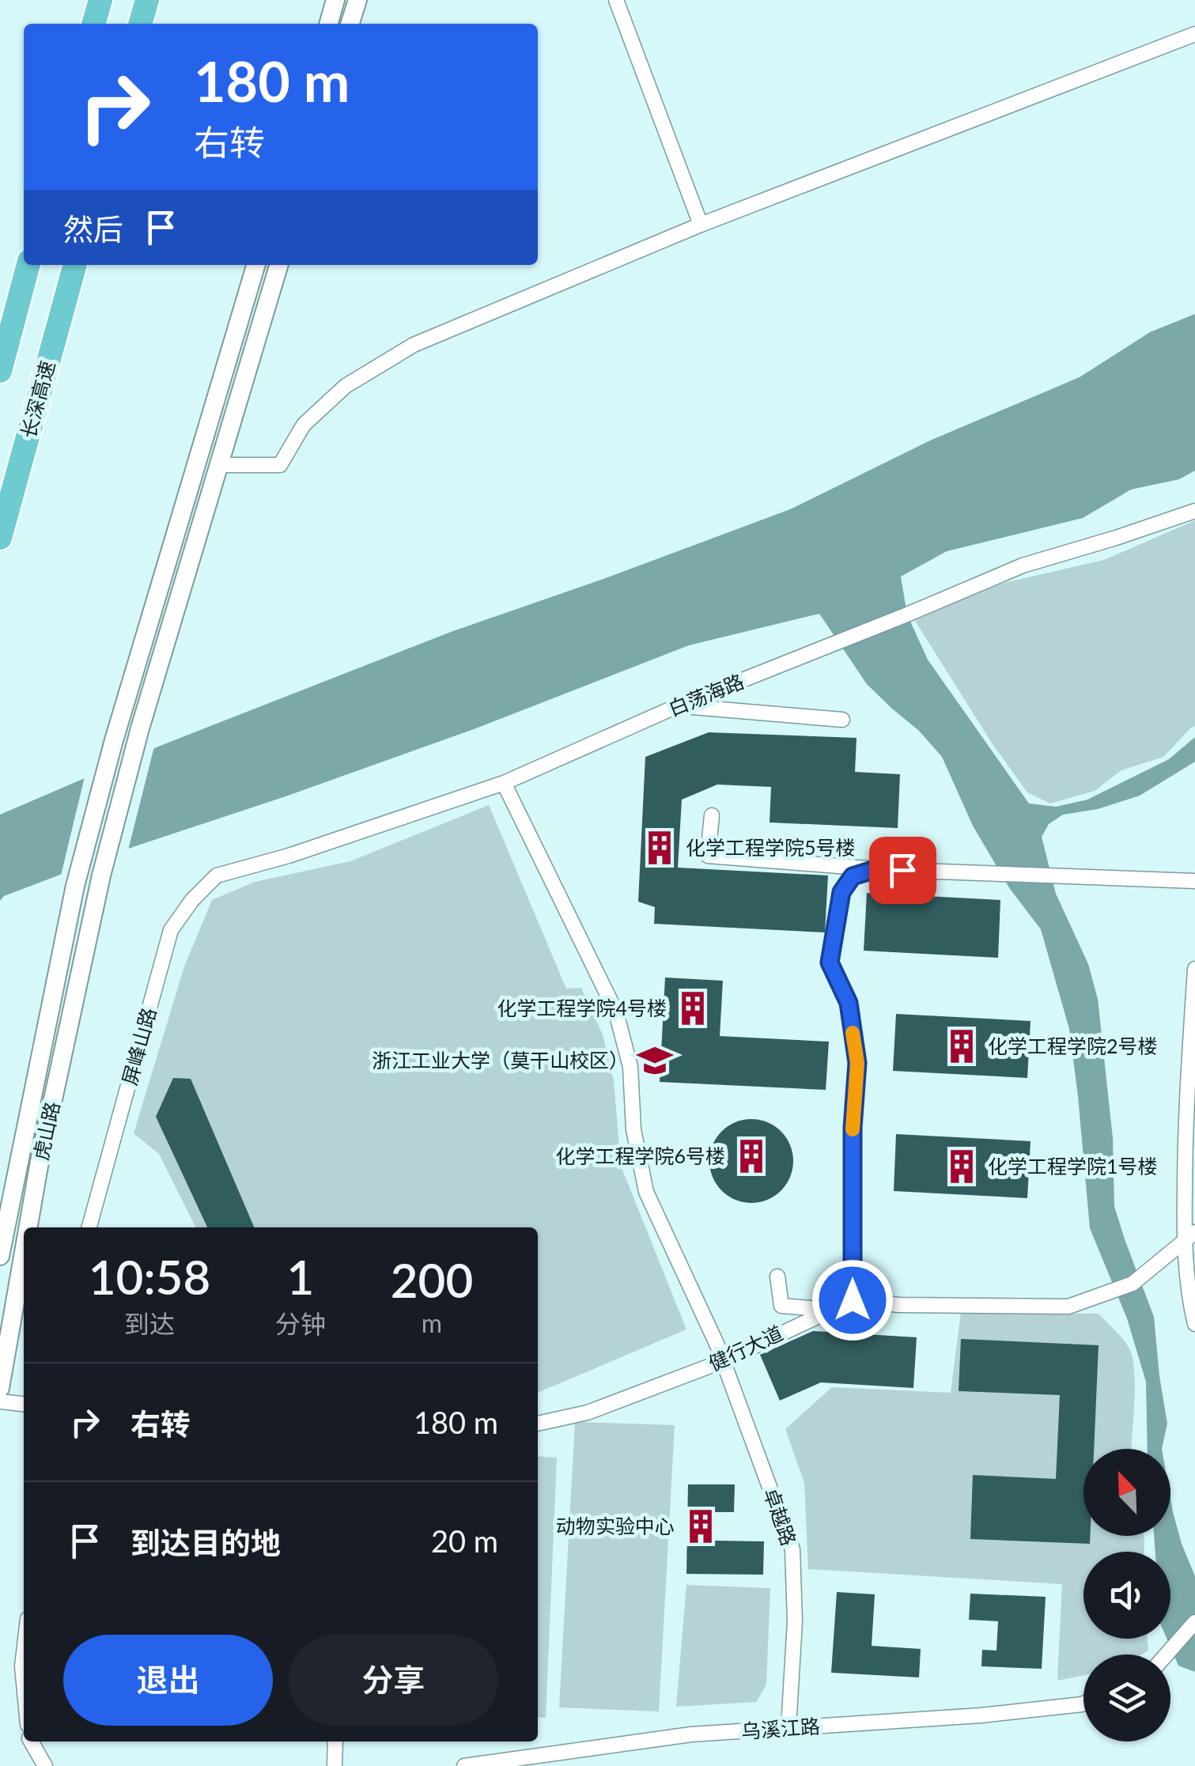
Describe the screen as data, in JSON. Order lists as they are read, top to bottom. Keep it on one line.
{"streets":{"highway":["长深高速"],"street":["白荡海路","屏峰山路","虎山路","健行大道","卓越路","乌溪江路"]},"crossings":[["白荡海路","屏峰山路"],["白荡海路","卓越路"],["健行大道","卓越路"],["卓越路","乌溪江路"]],"places":{"building":["化学工程学院5号楼","化学工程学院4号楼","化学工程学院2号楼","化学工程学院6号楼","化学工程学院1号楼","动物实验中心"],"school or university":["浙江工业大学（莫干山校区）"]},"north":"top left","page":{"turn":["180 m","右转"],"then":"然后","eta":["10:58","到达","1","分钟","200","m"],"list":[{"name":"右转","value":"180 m"},{"name":"到达目的地","value":"20 m"}],"buttons":["退出","分享"]}}
